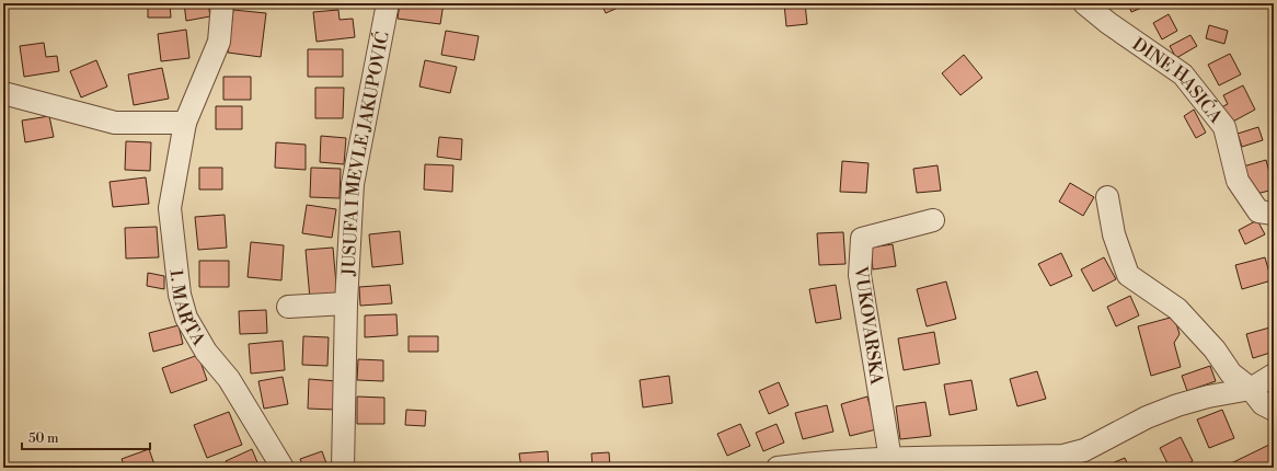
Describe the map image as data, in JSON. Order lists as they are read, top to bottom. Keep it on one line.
{"streets":{"street":["DINE HASIĆA","JUSUFA I MEVLE JAKUPOVIĆ","1. MARTA","VUKOVARSKA"]},"scale_bar":"50 m"}
